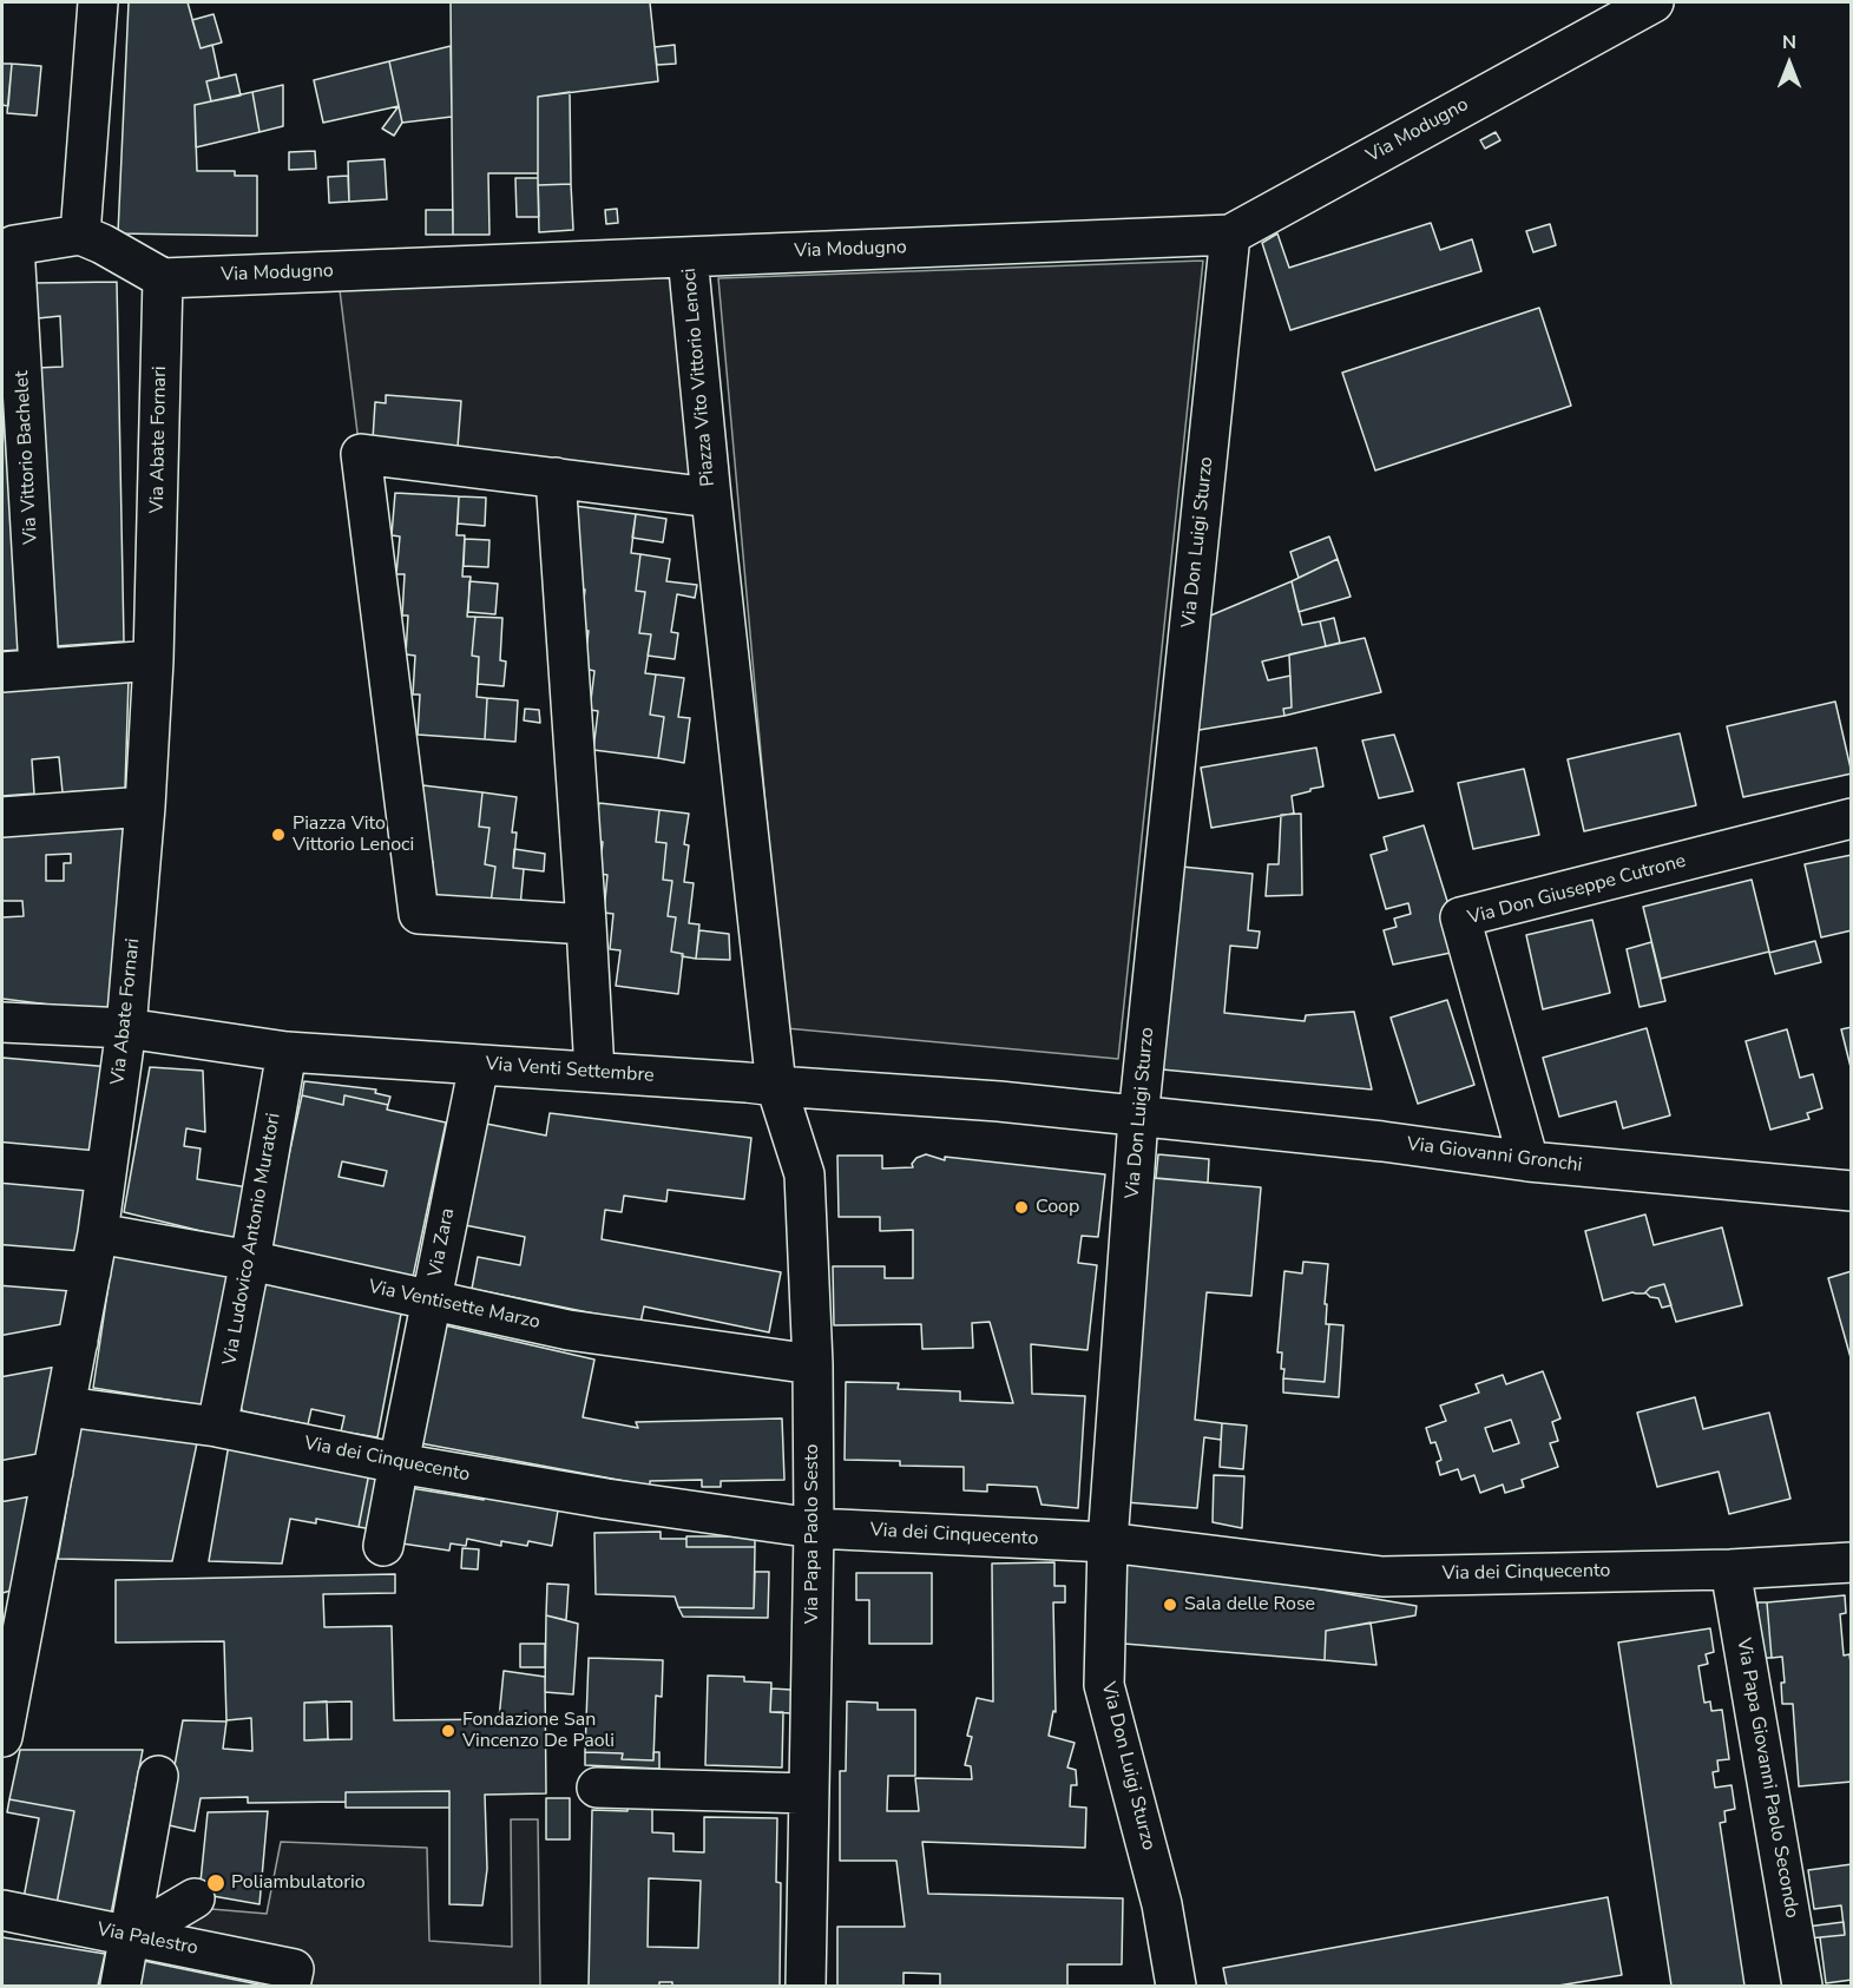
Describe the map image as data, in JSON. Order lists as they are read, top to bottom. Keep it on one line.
{"streets":{"street":["Via Modugno","Piazza Vito Vittorio Lenoci","Via Abate Fornari","Via Vittorio Bachelet","Via Don Luigi Sturzo","Via Don Giuseppe Cutrone","Via Venti Settembre","Via Giovanni Gronchi","Via Ludovico Antonio Muratori","Via Zara","Via Ventisette Marzo","Via dei Cinquecento","Via Papa Paolo Sesto","Via Papa Giovanni Paolo Secondo","Via Palestro"]},"crossings":[["Via Modugno","Piazza Vito Vittorio Lenoci"],["Via Modugno","Via Abate Fornari"],["Via Modugno","Via Don Luigi Sturzo"],["Piazza Vito Vittorio Lenoci","Via Venti Settembre"],["Piazza Vito Vittorio Lenoci","Via Papa Paolo Sesto"],["Via Abate Fornari","Via Venti Settembre"],["Via Abate Fornari","Via Ventisette Marzo"],["Via Abate Fornari","Via dei Cinquecento"],["Via Don Luigi Sturzo","Via Venti Settembre"],["Via Don Luigi Sturzo","Via Giovanni Gronchi"],["Via Don Luigi Sturzo","Via dei Cinquecento"],["Via Don Giuseppe Cutrone","Via Giovanni Gronchi"],["Via Venti Settembre","Via Giovanni Gronchi"],["Via Venti Settembre","Via Ludovico Antonio Muratori"],["Via Venti Settembre","Via Zara"],["Via Venti Settembre","Via Papa Paolo Sesto"],["Via Ludovico Antonio Muratori","Via Ventisette Marzo"],["Via Ludovico Antonio Muratori","Via dei Cinquecento"],["Via Zara","Via Ventisette Marzo"],["Via Zara","Via dei Cinquecento"],["Via Ventisette Marzo","Via Papa Paolo Sesto"],["Via dei Cinquecento","Via Papa Paolo Sesto"],["Via dei Cinquecento","Via Papa Giovanni Paolo Secondo"]],"places":["Piazza Vito Vittorio Lenoci","Coop","Sala delle Rose","Fondazione San Vincenzo De Paoli","Poliambulatorio"],"north":"top"}
